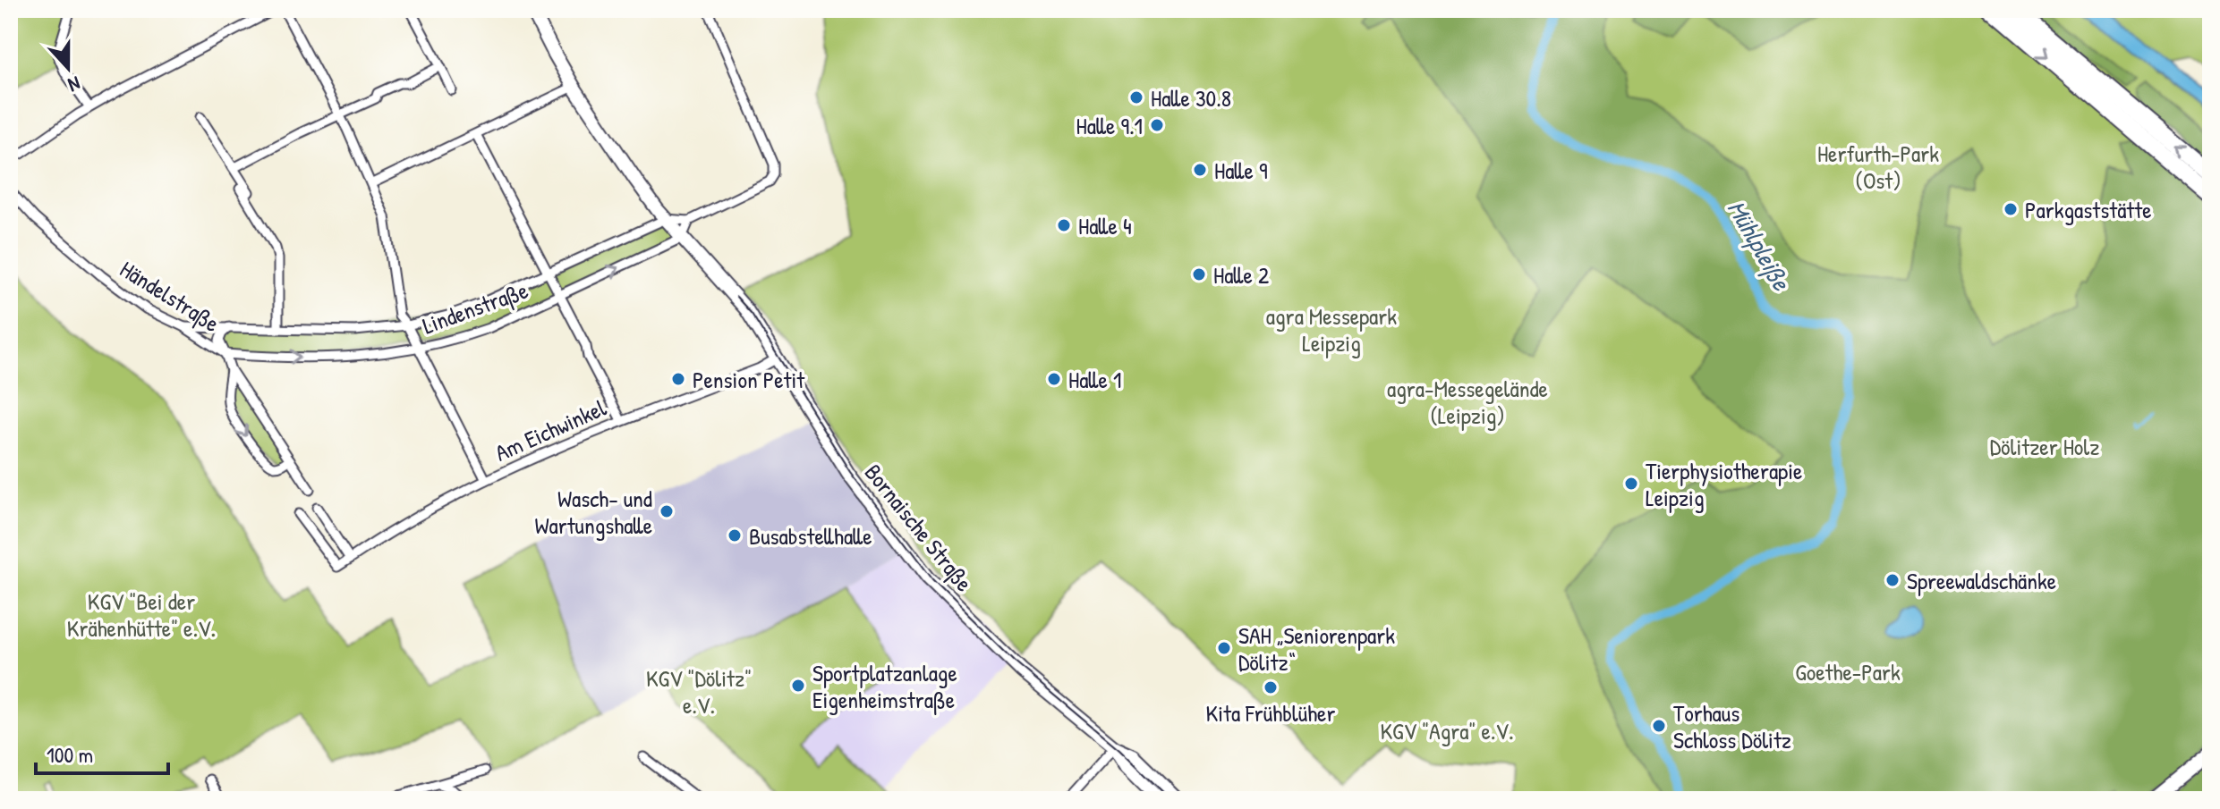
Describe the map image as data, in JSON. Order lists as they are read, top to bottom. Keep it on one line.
{"streets":{"main road":["Bornaische Straße"],"street":["Händelstraße","Lindenstraße","Am Eichwinkel"]},"crossings":[["Händelstraße","Lindenstraße"],["Lindenstraße","Bornaische Straße"],["Am Eichwinkel","Bornaische Straße"]],"water":["Mühlpleiße"],"parks":["Herfurth-Park (Ost)","agra Messepark Leipzig","agra-Messegelände (Leipzig)","Dölitzer Holz","KGV \"Bei der Krähenhütte\" e.V.","Goethe-Park","KGV \"Dölitz\" e.V.","KGV \"Agra\" e.V."],"places":["Halle 30.8","Halle 9.1","Halle 9","Parkgaststätte","Halle 4","Halle 2","Pension Petit","Halle 1","Tierphysiotherapie Leipzig","Wasch- und Wartungshalle","Busabstellhalle","Spreewaldschänke","SAH „Seniorenpark Dölitz“","Sportplatzanlage Eigenheimstraße","Kita Frühblüher","Torhaus Schloss Dölitz"],"scale_bar":"100 m","north":"bottom"}
